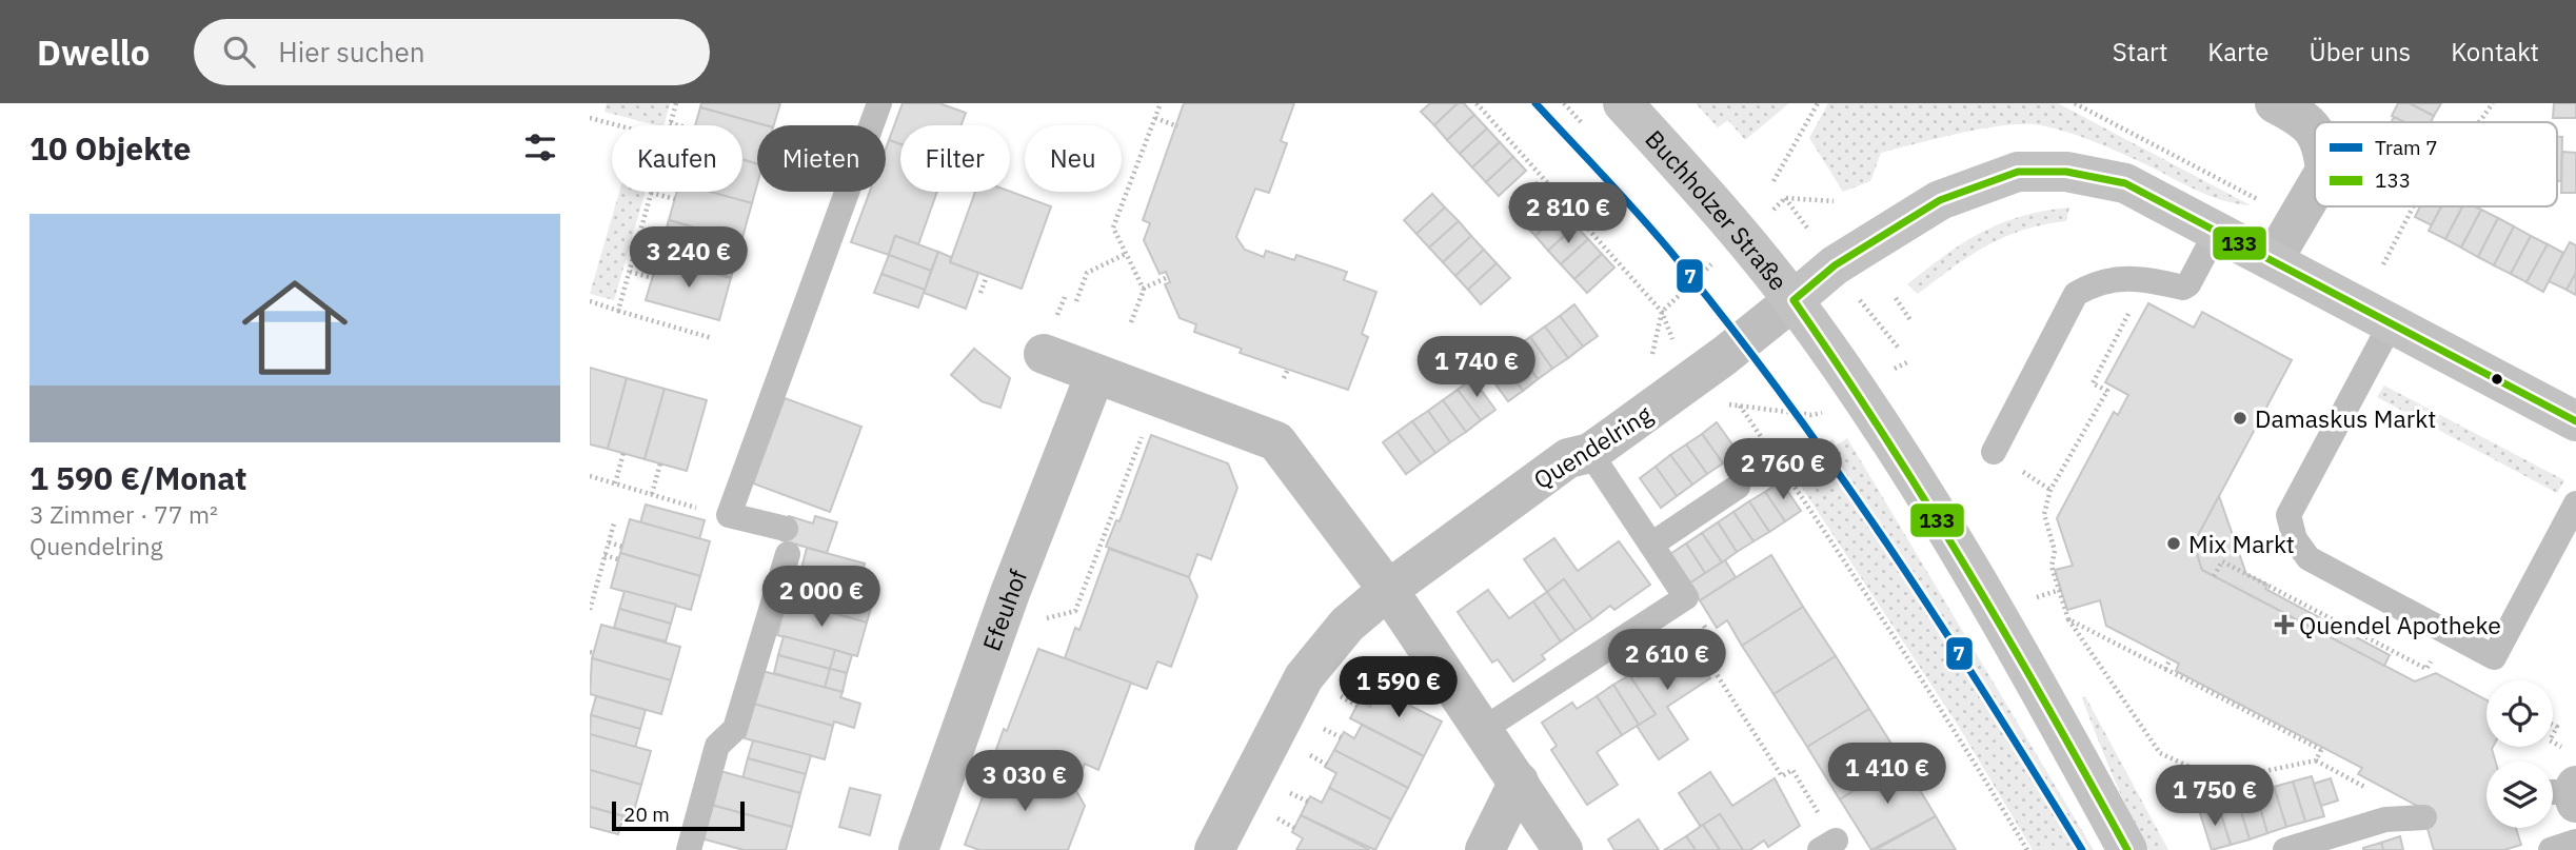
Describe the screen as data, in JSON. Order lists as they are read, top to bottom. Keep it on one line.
{"streets":{"main road":["Buchholzer Straße"],"street":["Quendelring","Efeuhof"]},"crossings":[["Buchholzer Straße","Quendelring"]],"places":{"other":["Damaskus Markt","Mix Markt"],"health":["Quendel Apotheke"]},"lines":["tram line 7","transit line 133"],"legend":["Tram 7","133"],"scale_bar":"20 m","page":{"header":"Dwello","search":"Hier suchen","nav":["Start","Karte","Über uns","Kontakt"],"heading":"10 Objekte","chip":["Kaufen","Mieten","Filter","Neu"],"price":["2 810 €","3 240 €","1 740 €","2 760 €","2 000 €","2 610 €","1 590 €","1 410 €","3 030 €","1 750 €"],"list":[{"name":"1 590 €/Monat","note":"3 Zimmer · 77 m² · Quendelring"}],"scale":"20 m"}}
